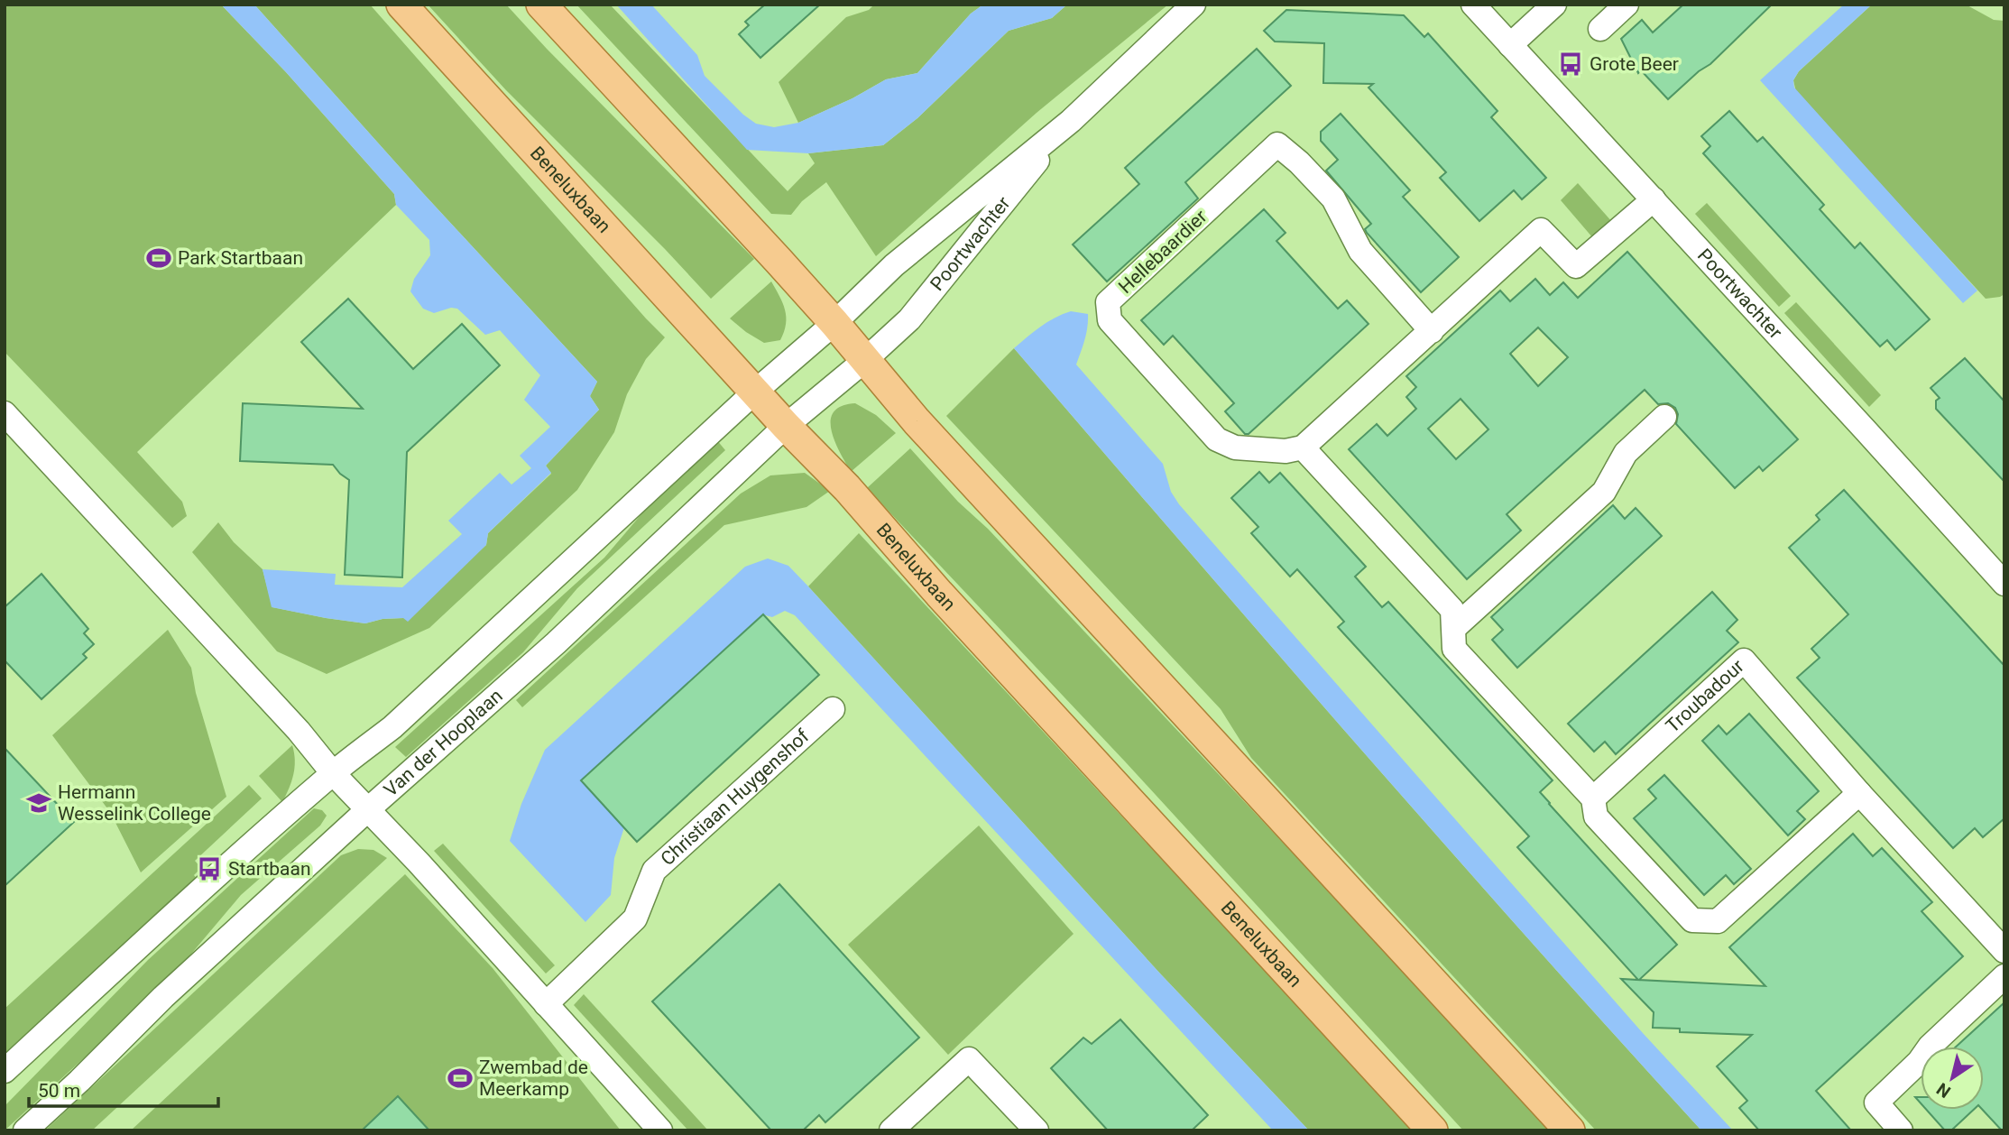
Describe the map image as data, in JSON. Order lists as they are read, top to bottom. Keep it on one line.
{"streets":{"main road":["Beneluxbaan"],"street":["Poortwachter","Hellebaardier","Troubadour","Van der Hooplaan","Christiaan Huygenshof"]},"crossings":[["Beneluxbaan","Van der Hooplaan"],["Poortwachter","Van der Hooplaan"]],"places":{"bus stop":["Grote Beer","Startbaan"],"sports":["Park Startbaan","Zwembad de Meerkamp"],"school or university":["Hermann Wesselink College"]},"scale_bar":"50 m","north":"bottom left"}
